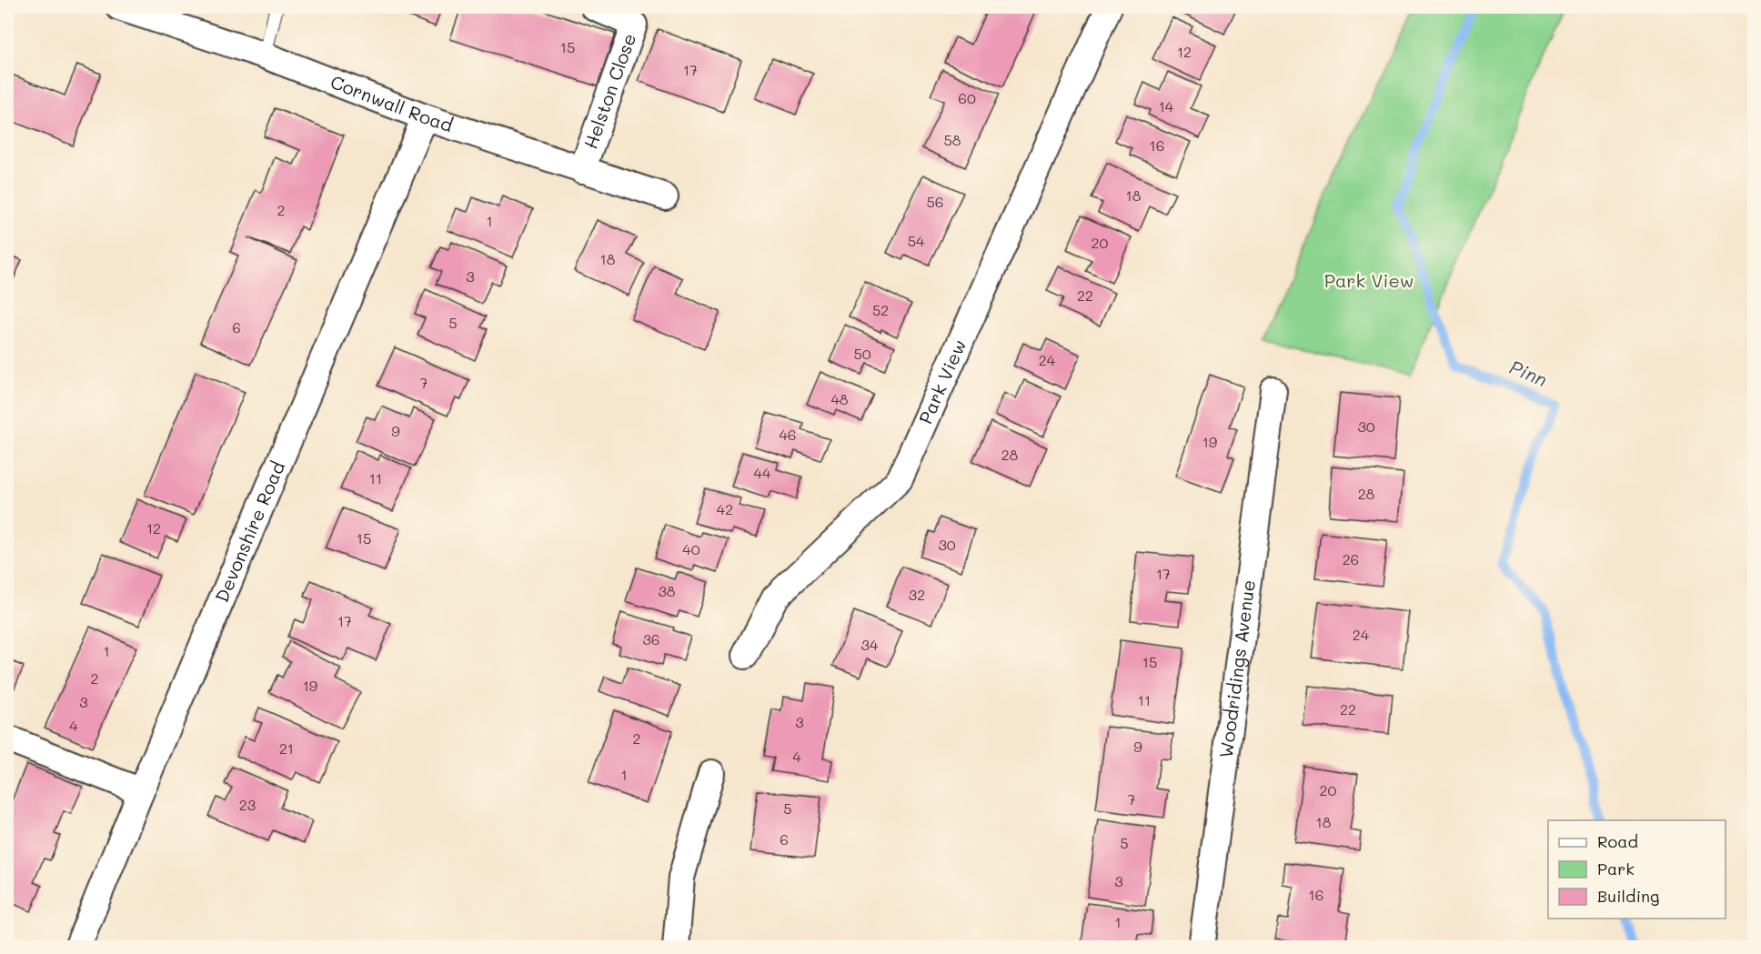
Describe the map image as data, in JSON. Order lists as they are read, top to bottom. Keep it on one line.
{"streets":{"street":["Helston Close","Cornwall Road","Park View","Devonshire Road","Woodridings Avenue"]},"crossings":[["Helston Close","Cornwall Road"],["Cornwall Road","Devonshire Road"]],"water":["Pinn"],"parks":["Park View"],"house_numbers":["15","12","17","60","14","58","16","18","56","2","1","54","20","18","3","22","52","5","6","50","24","7","48","30","9","46","19","28","44","11","28","42","12","15","30","40","26","17","38","32","17","24","36","34","1","15","2","19","11","3","22","3","4","2","9","21","4","1","20","7","23","5","18","6","5","3","16","1"],"legend":["Road","Park","Building"]}
